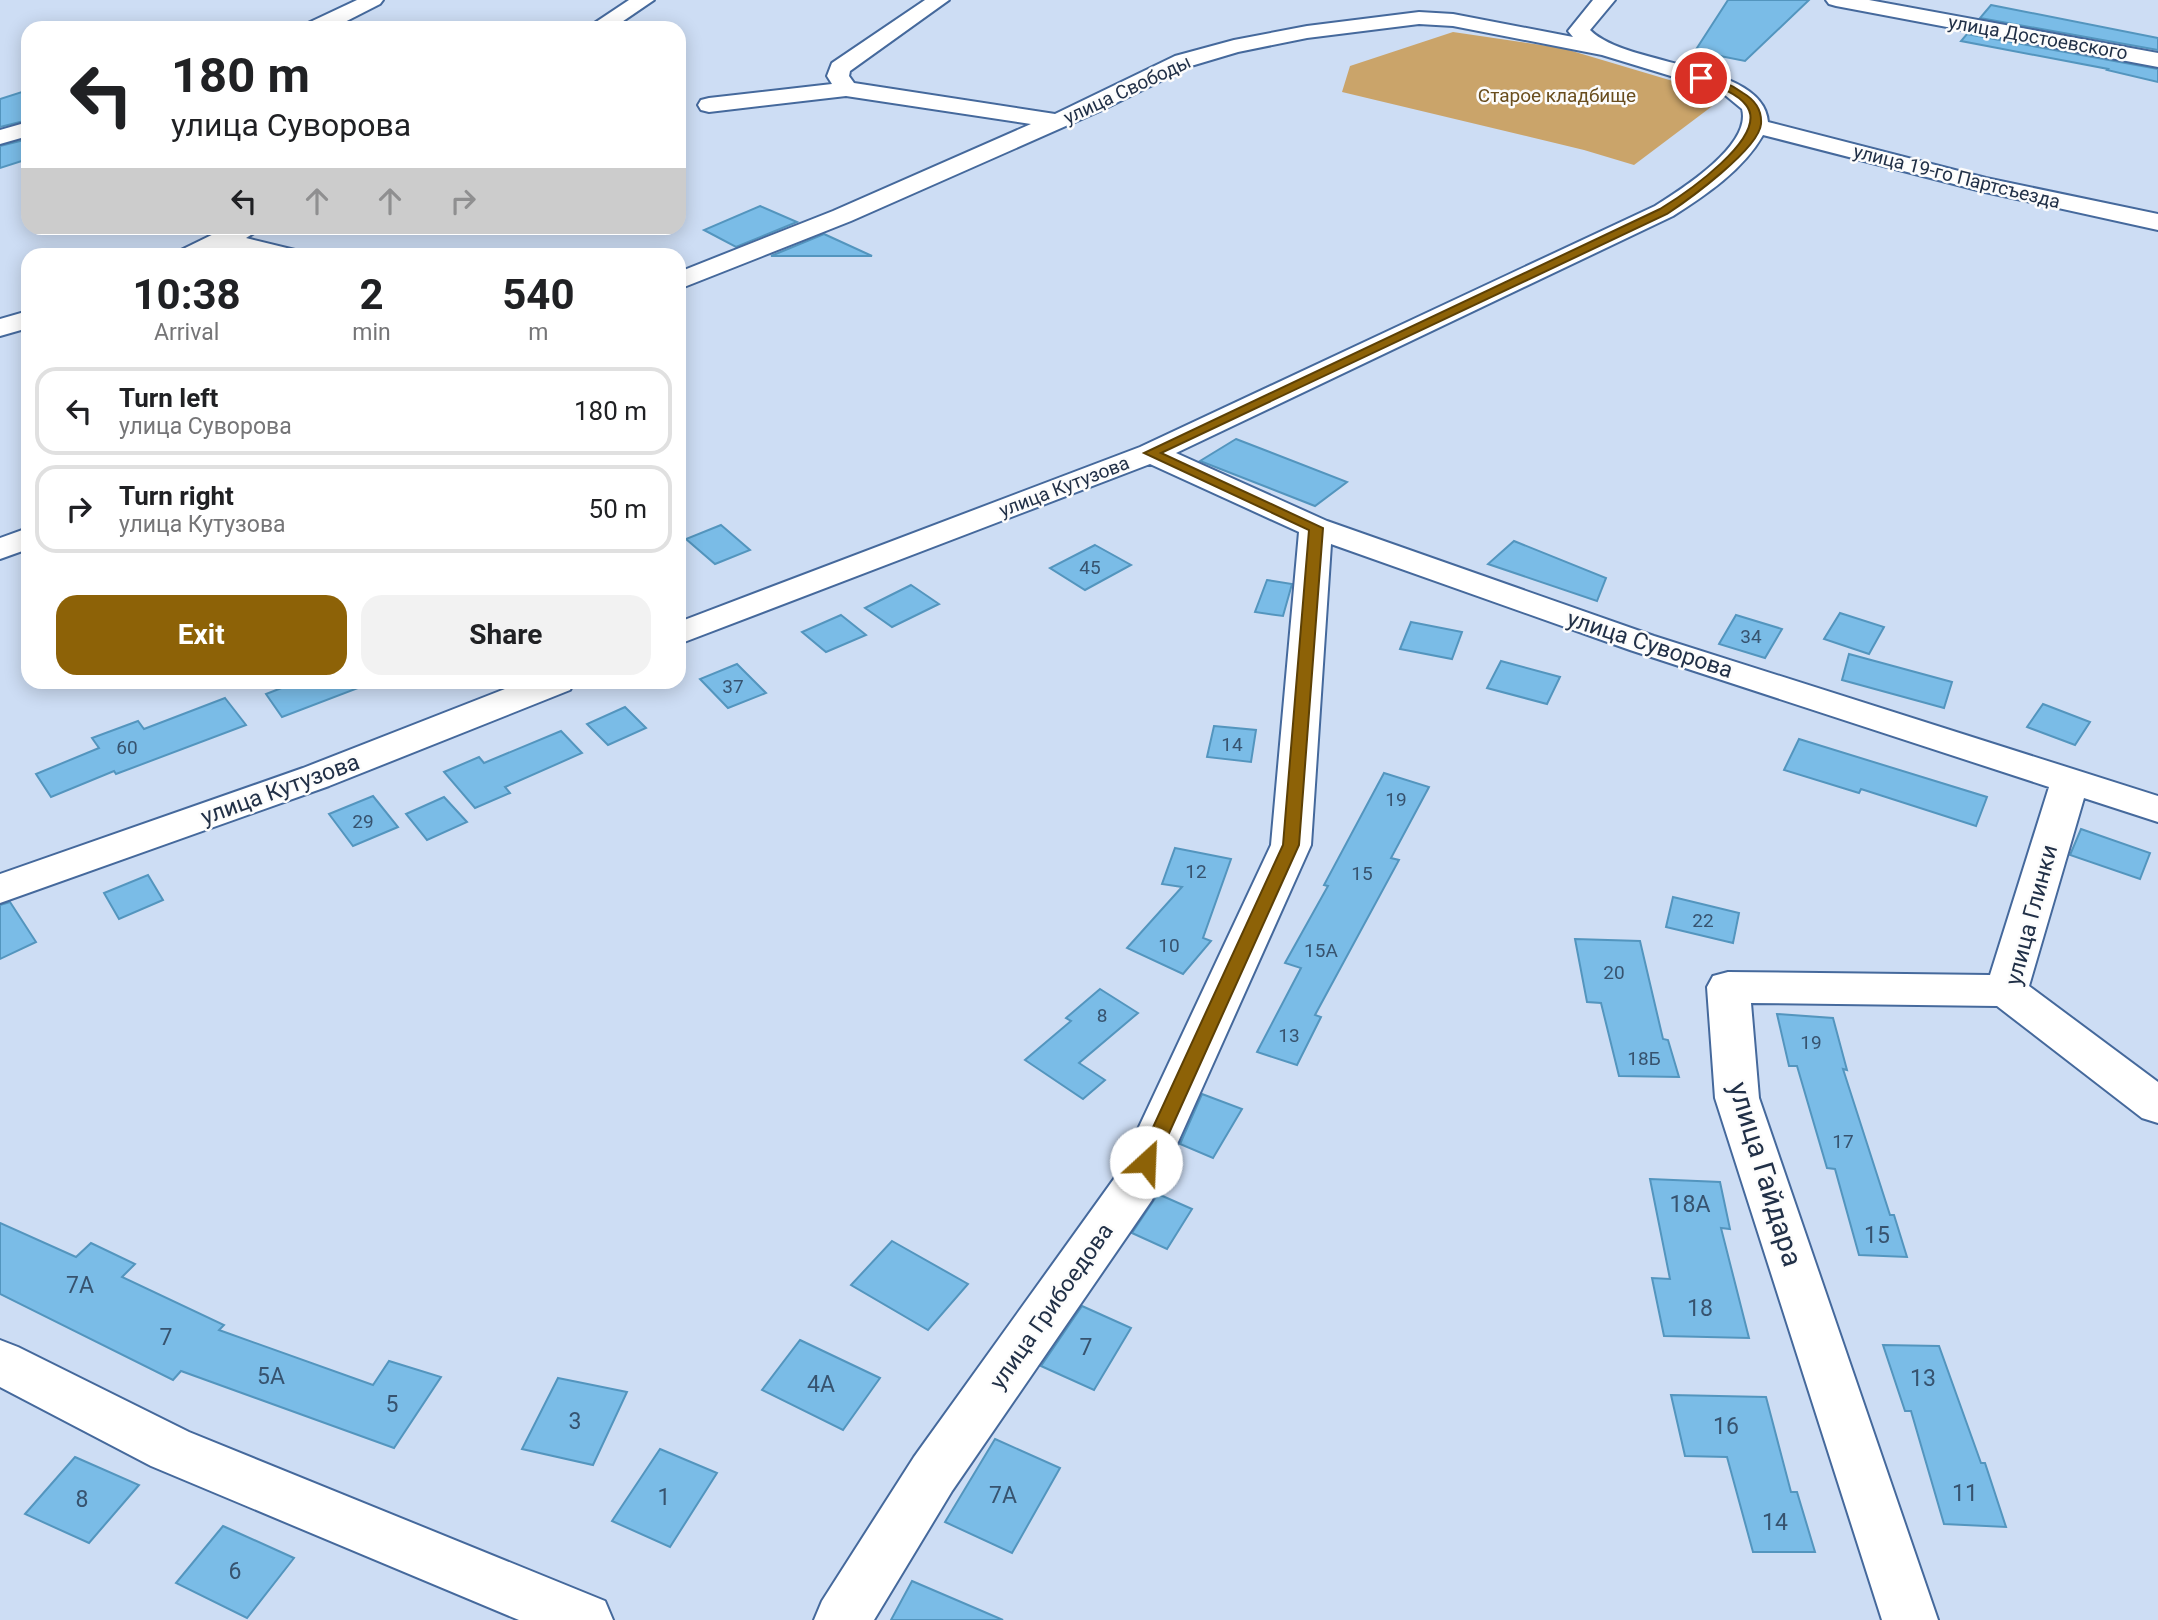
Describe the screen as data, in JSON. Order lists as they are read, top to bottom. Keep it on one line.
{"streets":{"street":["улица Достоевского","улица Свободы","улица 19-го Партсъезда","улица Кутузова","улица Суворова","улица Глинки","улица Гайдара","улица Грибоедова"]},"crossings":[["улица 19-го Партсъезда","улица Кутузова"],["улица Кутузова","улица Суворова"],["улица Суворова","улица Глинки"],["улица Суворова","улица Грибоедова"],["улица Глинки","улица Гайдара"]],"parks":["Старое кладбище"],"house_numbers":["45","34","37","14","60","19","29","12","15","22","10","15А","20","8","13","19","18Б","17","18А","15","7А","18","7","7","5А","13","4А","5","3","16","11","7А","1","8","14","6"],"page":{"turn":["180 m","улица Суворова"],"eta":["10:38","Arrival","2","min","540","m"],"list":[{"name":"Turn left","note":"улица Суворова","value":"180 m"},{"name":"Turn right","note":"улица Кутузова","value":"50 m"}],"buttons":["Exit","Share"]}}
